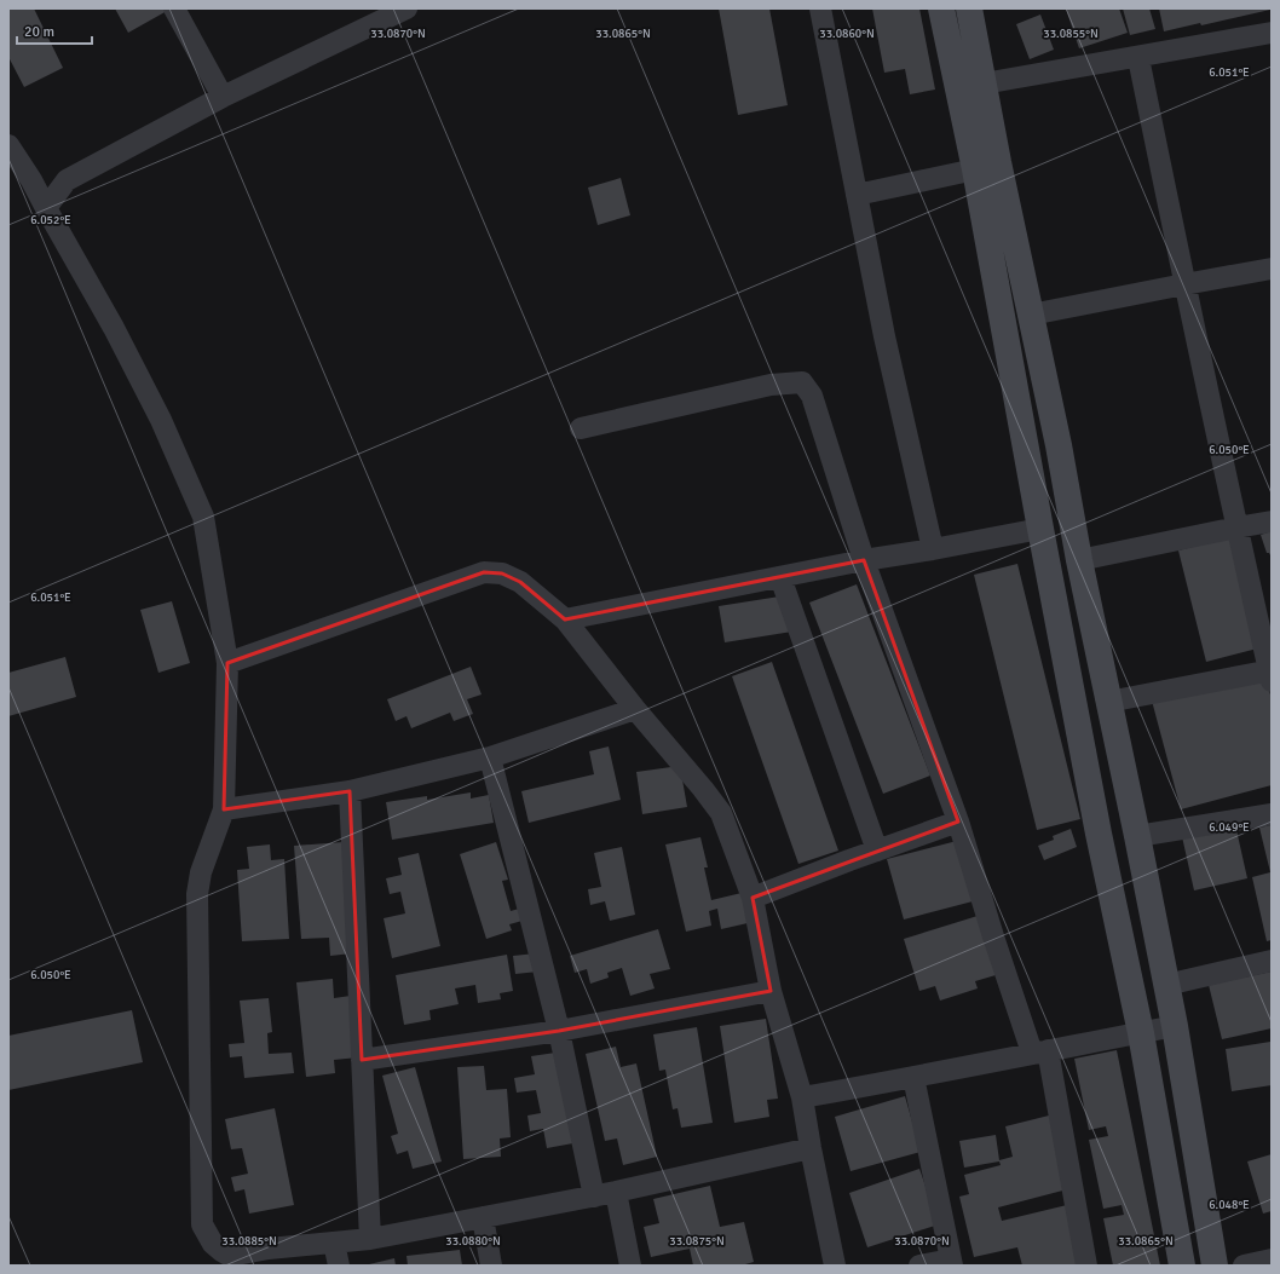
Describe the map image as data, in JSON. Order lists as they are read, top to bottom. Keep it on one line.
{"scale_bar":"20 m","coordinates":["33.0870°N","33.0865°N","33.0860°N","33.0855°N","6.051°E","6.052°E","6.050°E","6.049°E","6.048°E","33.0885°N","33.0880°N","33.0875°N"]}
